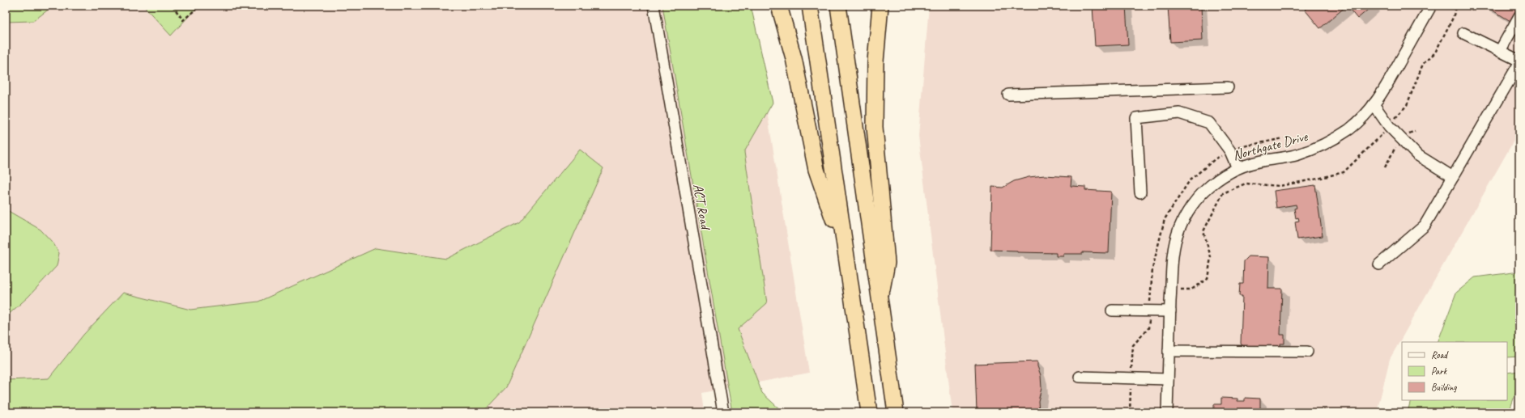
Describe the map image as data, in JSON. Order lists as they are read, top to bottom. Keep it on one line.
{"streets":{"street":["Northgate Drive","ACT Road"]},"legend":["Road","Park","Building"]}
